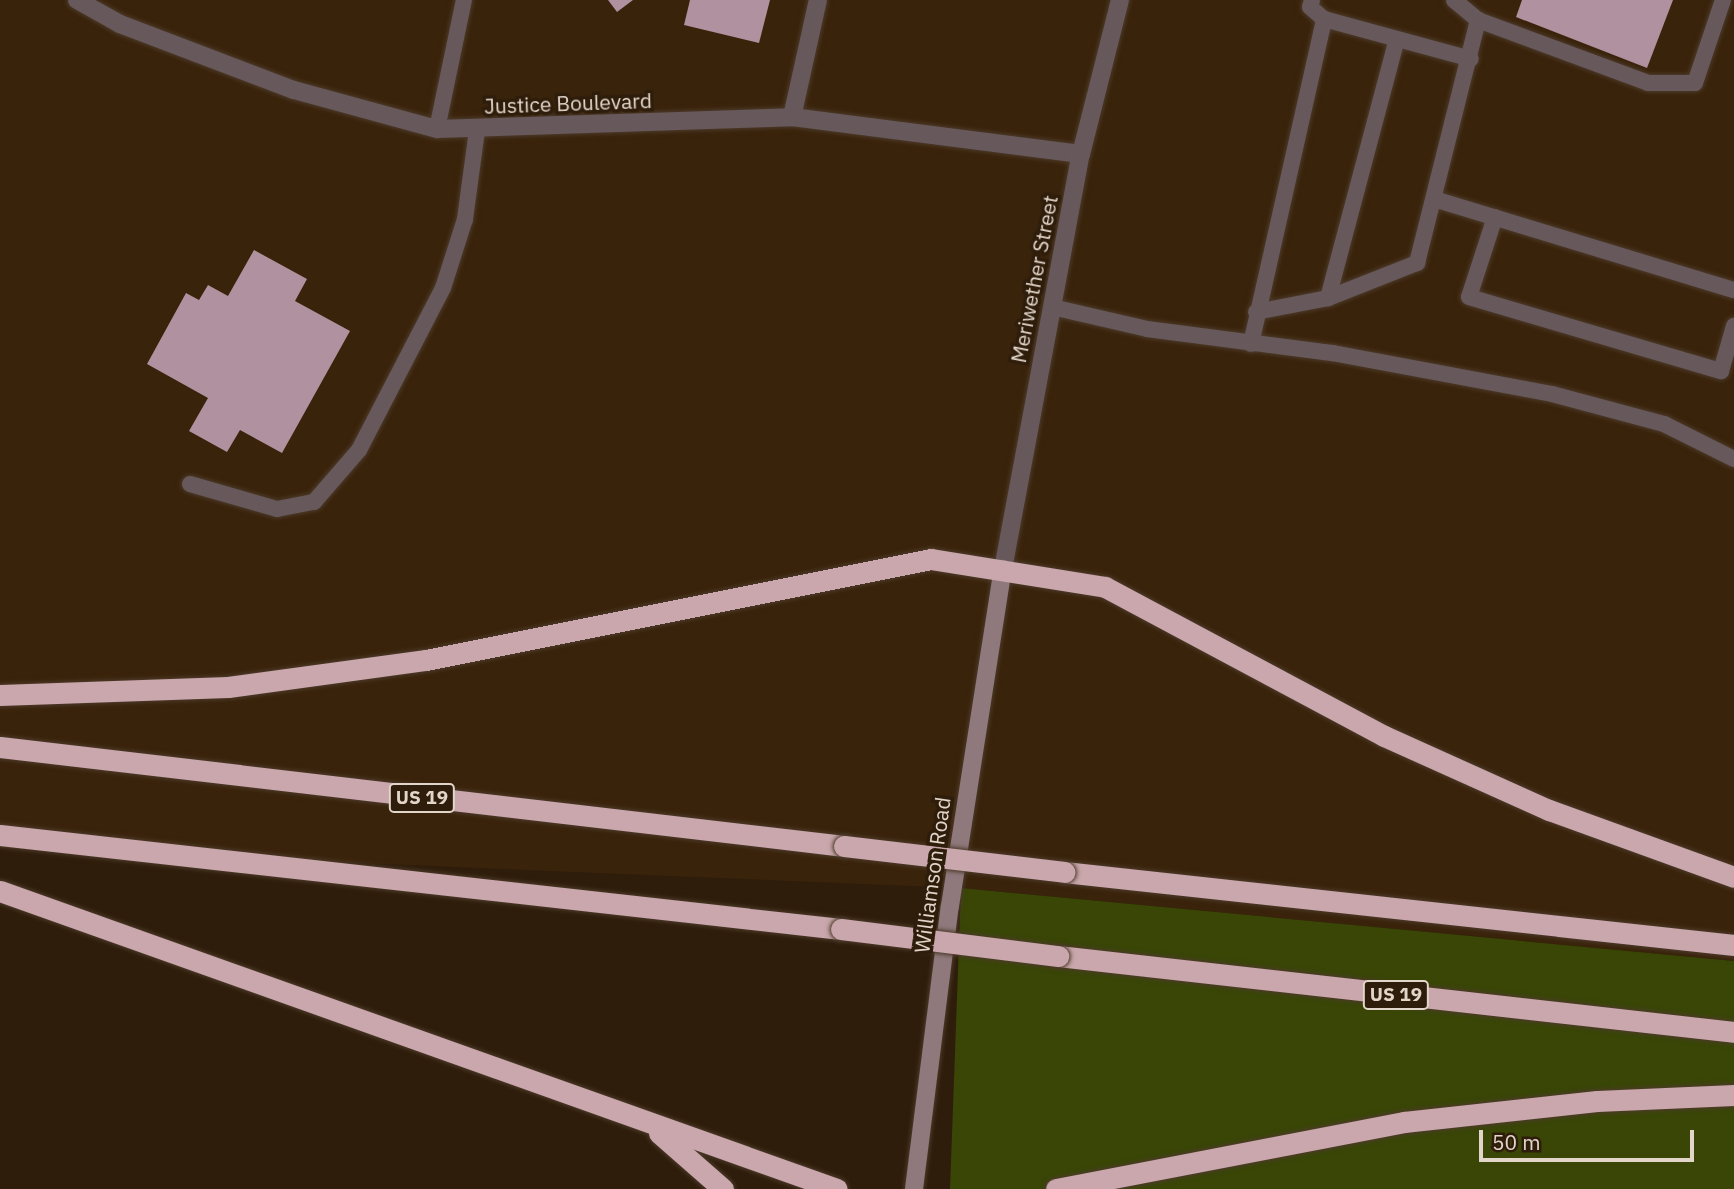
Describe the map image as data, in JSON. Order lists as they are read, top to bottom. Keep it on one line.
{"streets":{"highway":["US 19"],"main road":["Williamson Road"],"street":["Justice Boulevard","Meriwether Street"]},"crossings":[["Justice Boulevard","Meriwether Street"],["Meriwether Street","Williamson Road"]],"scale_bar":"50 m"}
